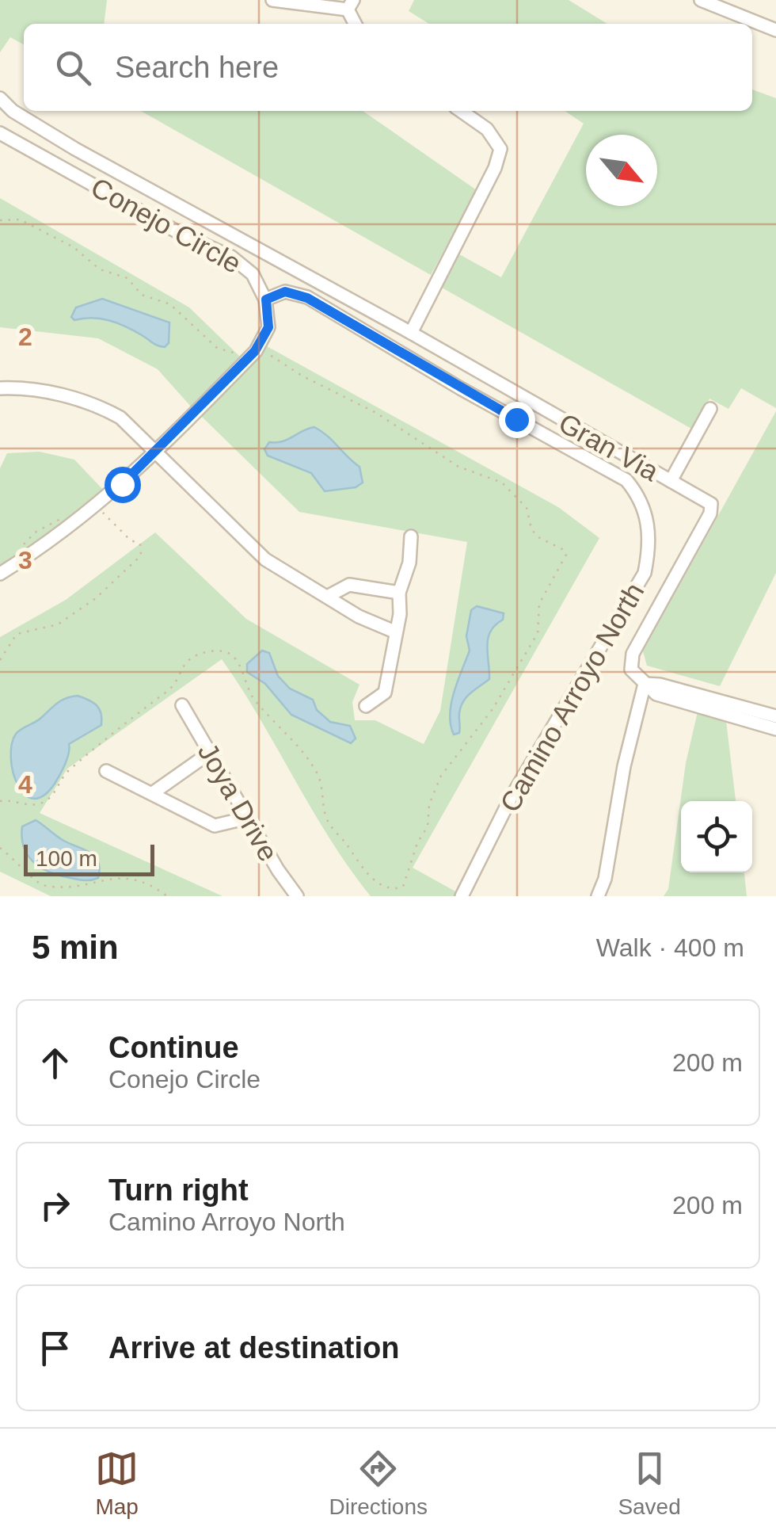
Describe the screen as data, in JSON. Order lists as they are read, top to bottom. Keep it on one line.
{"streets":{"street":["Conejo Circle","Gran Via","Camino Arroyo North","Joya Drive"]},"crossings":[["Conejo Circle","Camino Arroyo North"]],"scale_bar":"100 m","north":"bottom right","page":{"search":"Search here","scale":"100 m","heading":["5 min","Walk · 400 m"],"list":[["Continue","Conejo Circle","200 m"],["Turn right","Camino Arroyo North","200 m"],"Arrive at destination"],"nav":["Map","Directions","Saved"]},"grid":{"rows":["2","3","4"]}}
